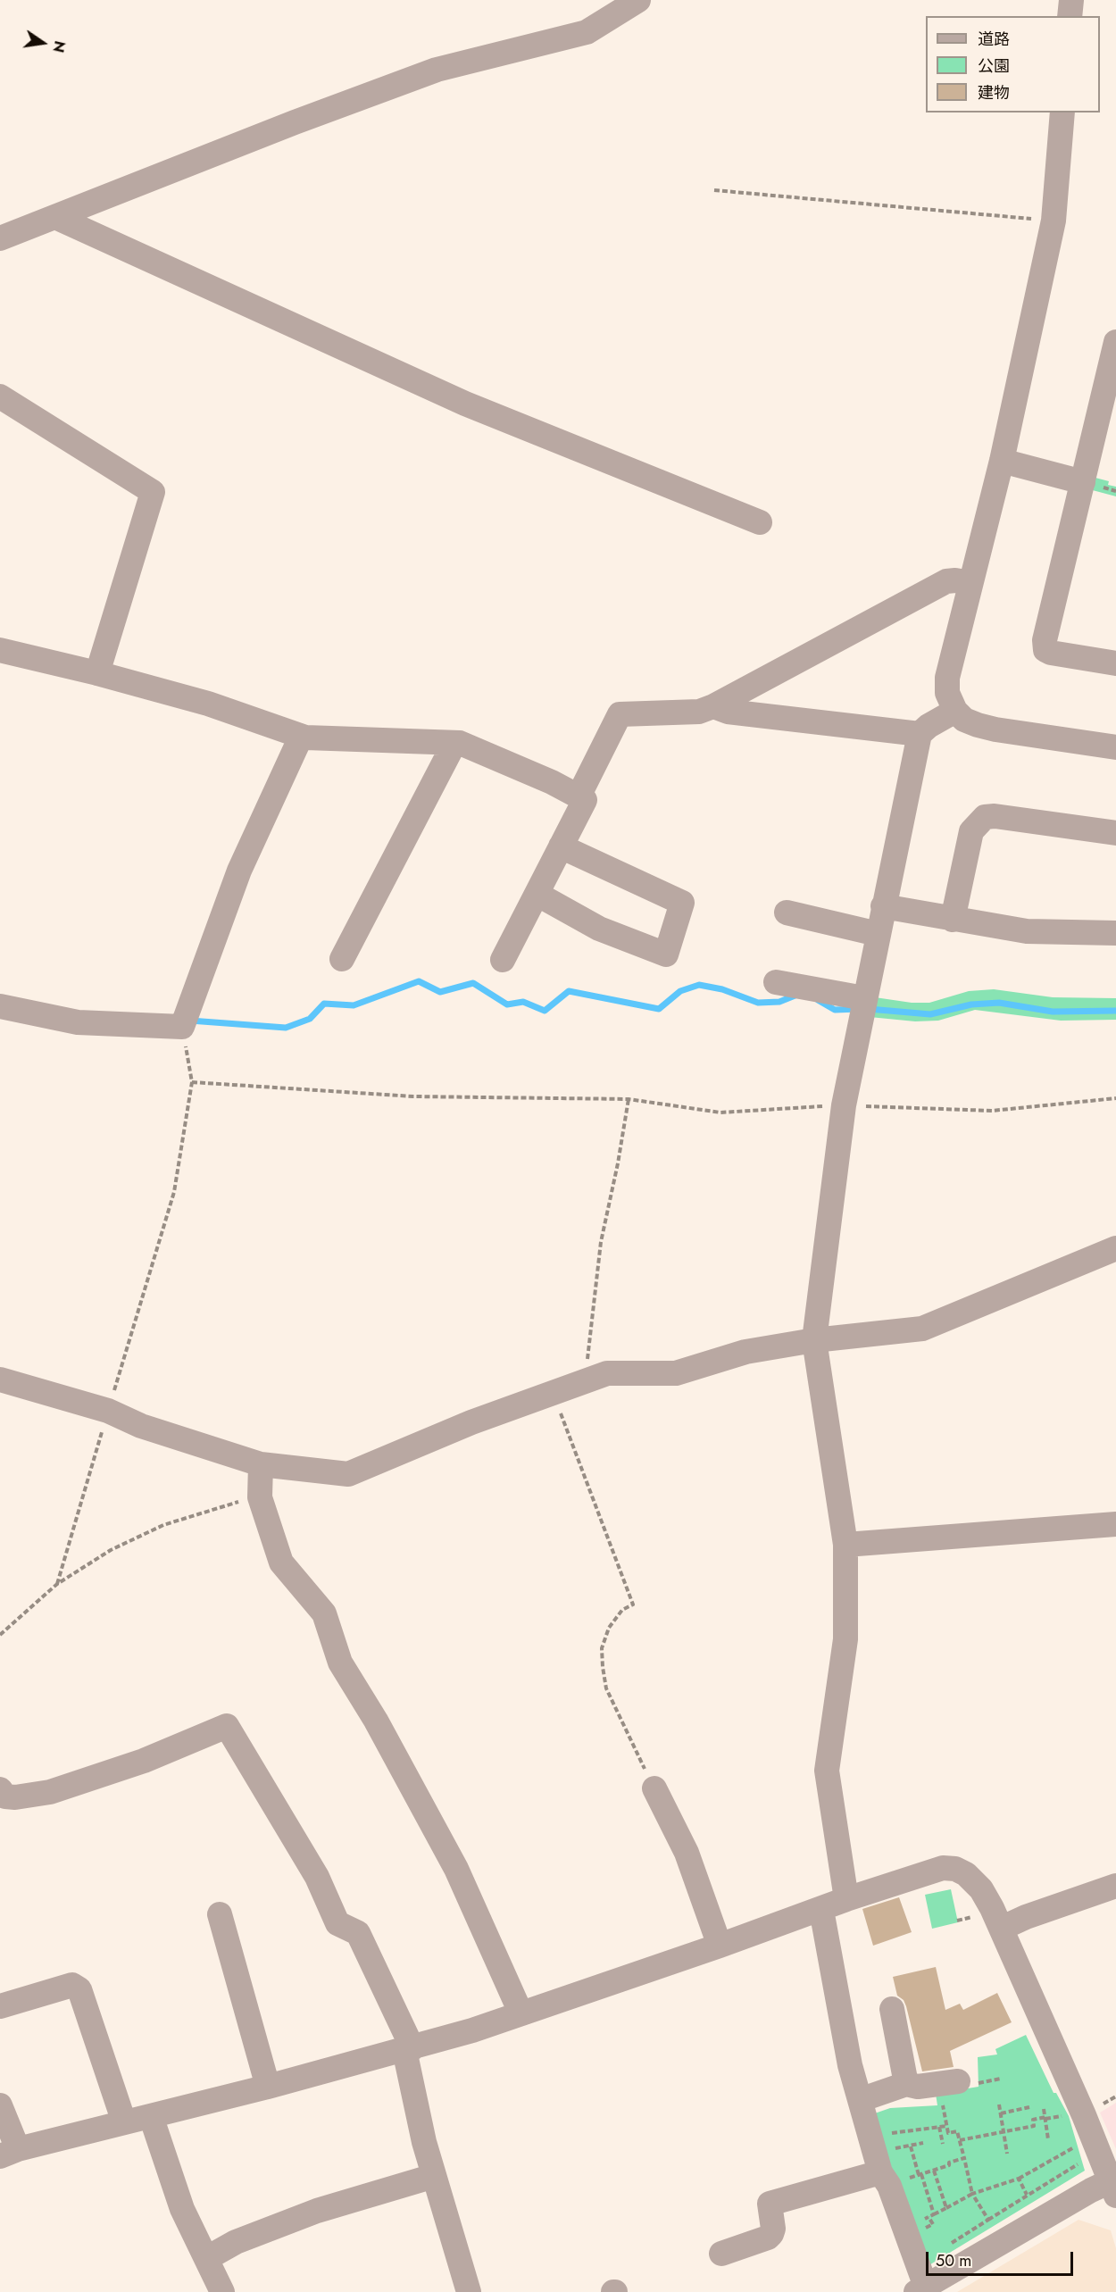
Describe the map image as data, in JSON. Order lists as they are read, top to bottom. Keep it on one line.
{"legend":["道路","公園","建物"],"scale_bar":"50 m","north":"right"}
